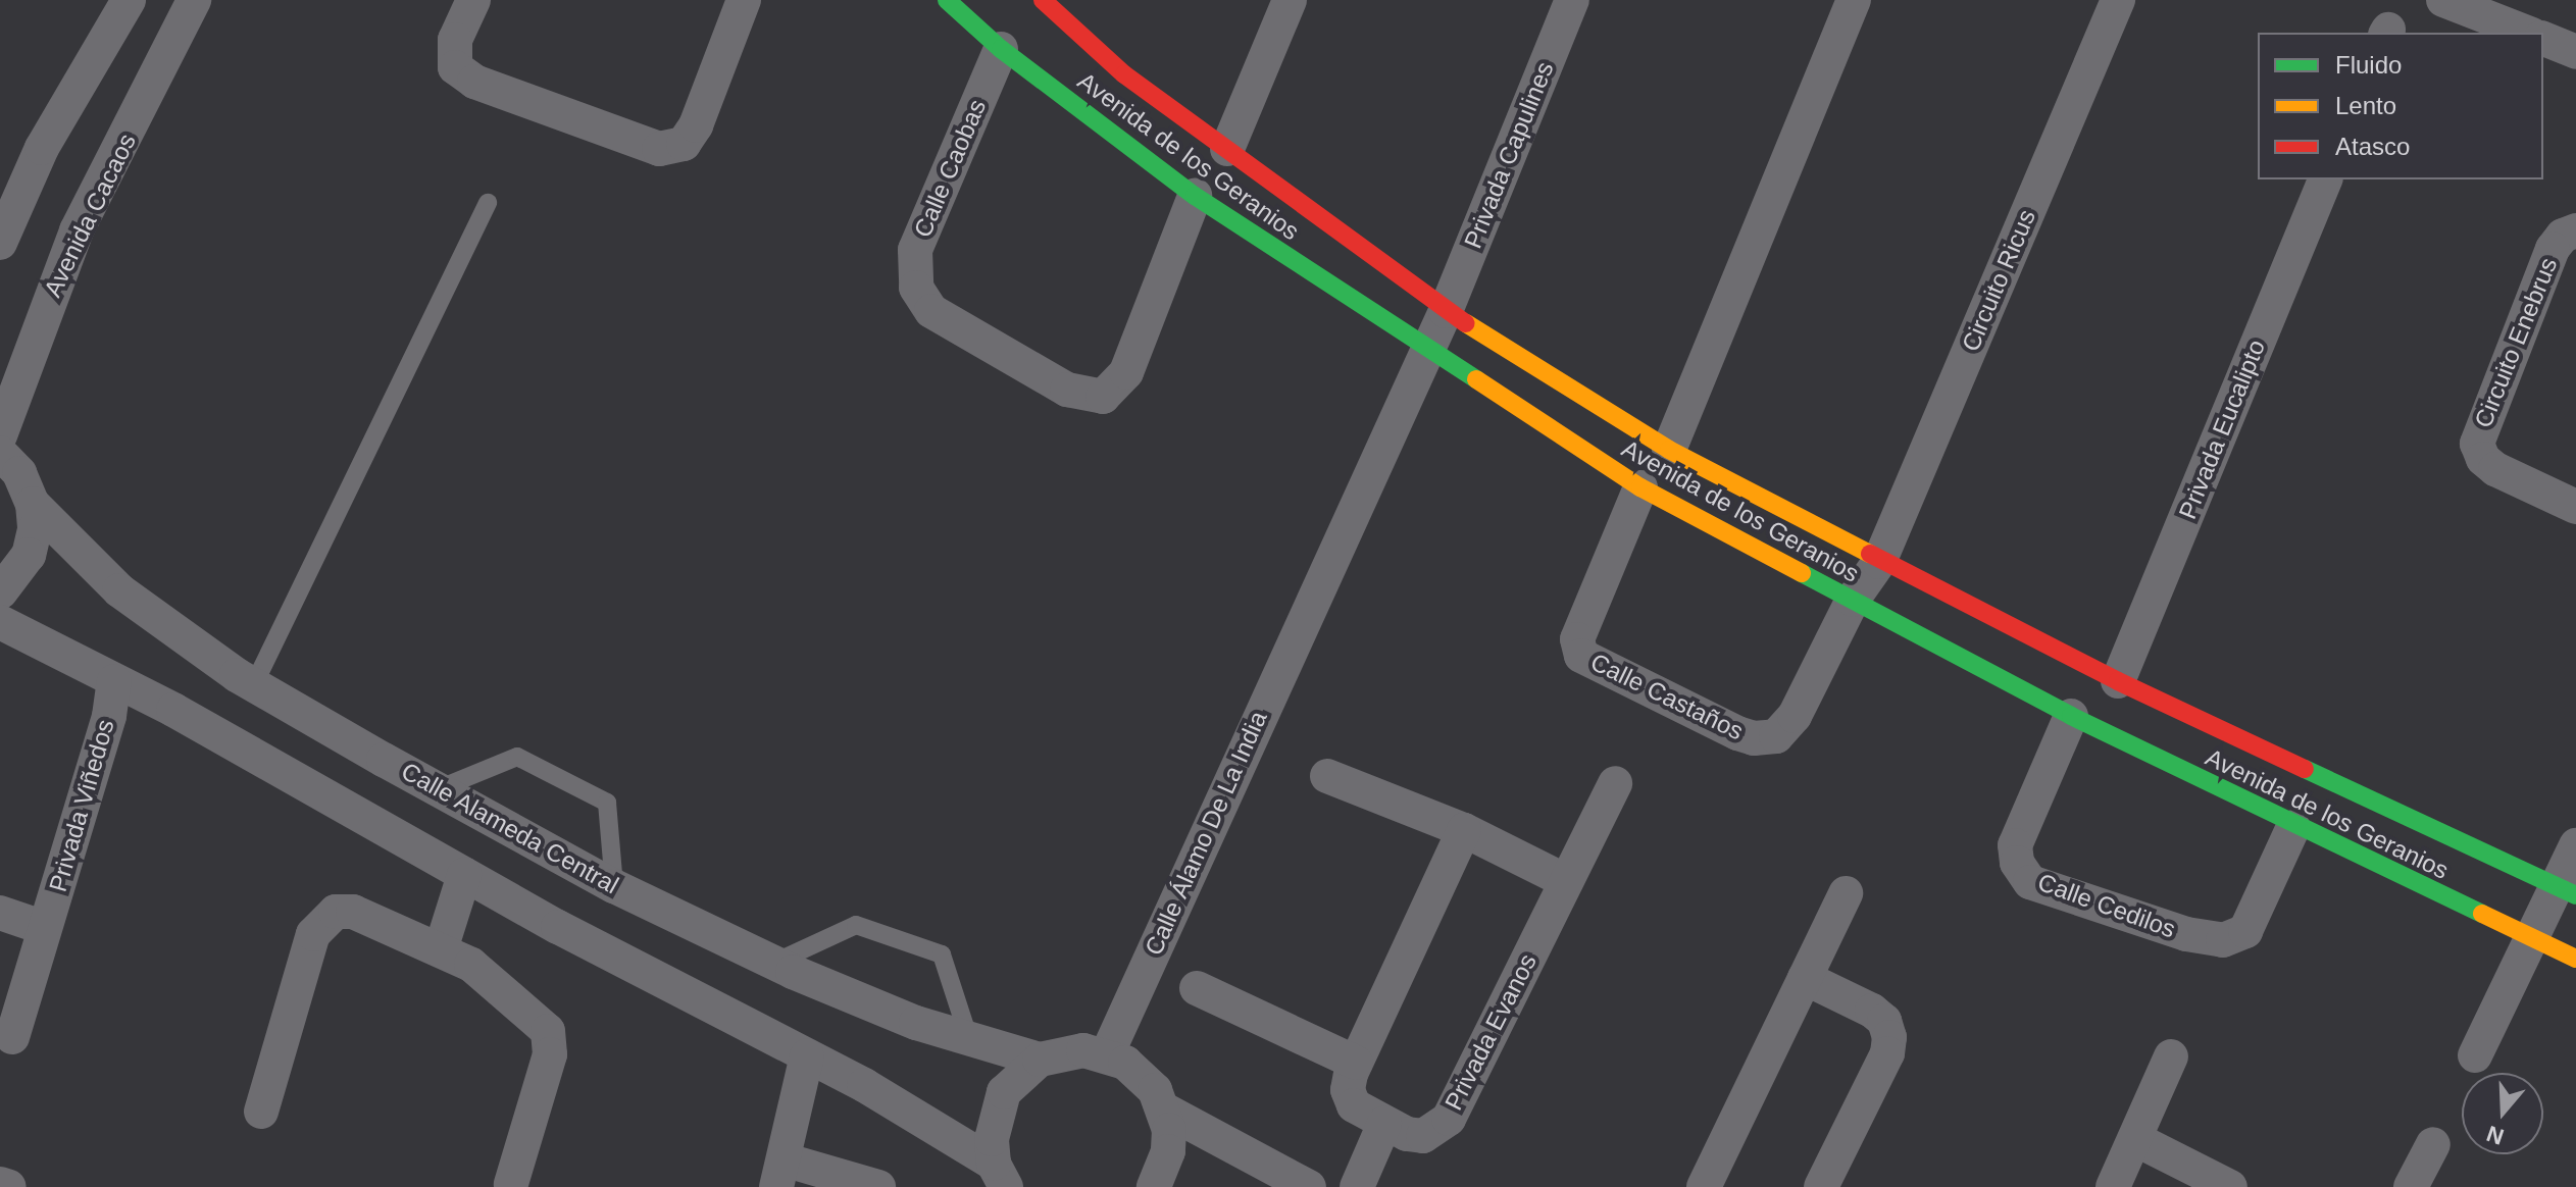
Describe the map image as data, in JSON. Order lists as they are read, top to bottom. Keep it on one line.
{"streets":{"street":["Privada Capulines","Avenida de los Geranios","Calle Caobas","Avenida Cacaos","Circuito Ricus","Circuito Enebrus","Privada Eucalipto","Calle Castaños","Privada Viñedos","Calle Alameda Central","Calle Álamo De La India","Calle Cedilos","Privada Evanos"]},"crossings":[["Privada Capulines","Avenida de los Geranios"],["Avenida de los Geranios","Calle Caobas"],["Avenida de los Geranios","Circuito Ricus"],["Avenida de los Geranios","Privada Eucalipto"],["Avenida de los Geranios","Calle Castaños"],["Avenida de los Geranios","Calle Álamo De La India"],["Avenida de los Geranios","Calle Cedilos"],["Circuito Ricus","Calle Castaños"]],"legend":["Fluido","Lento","Atasco"],"north":"bottom"}
